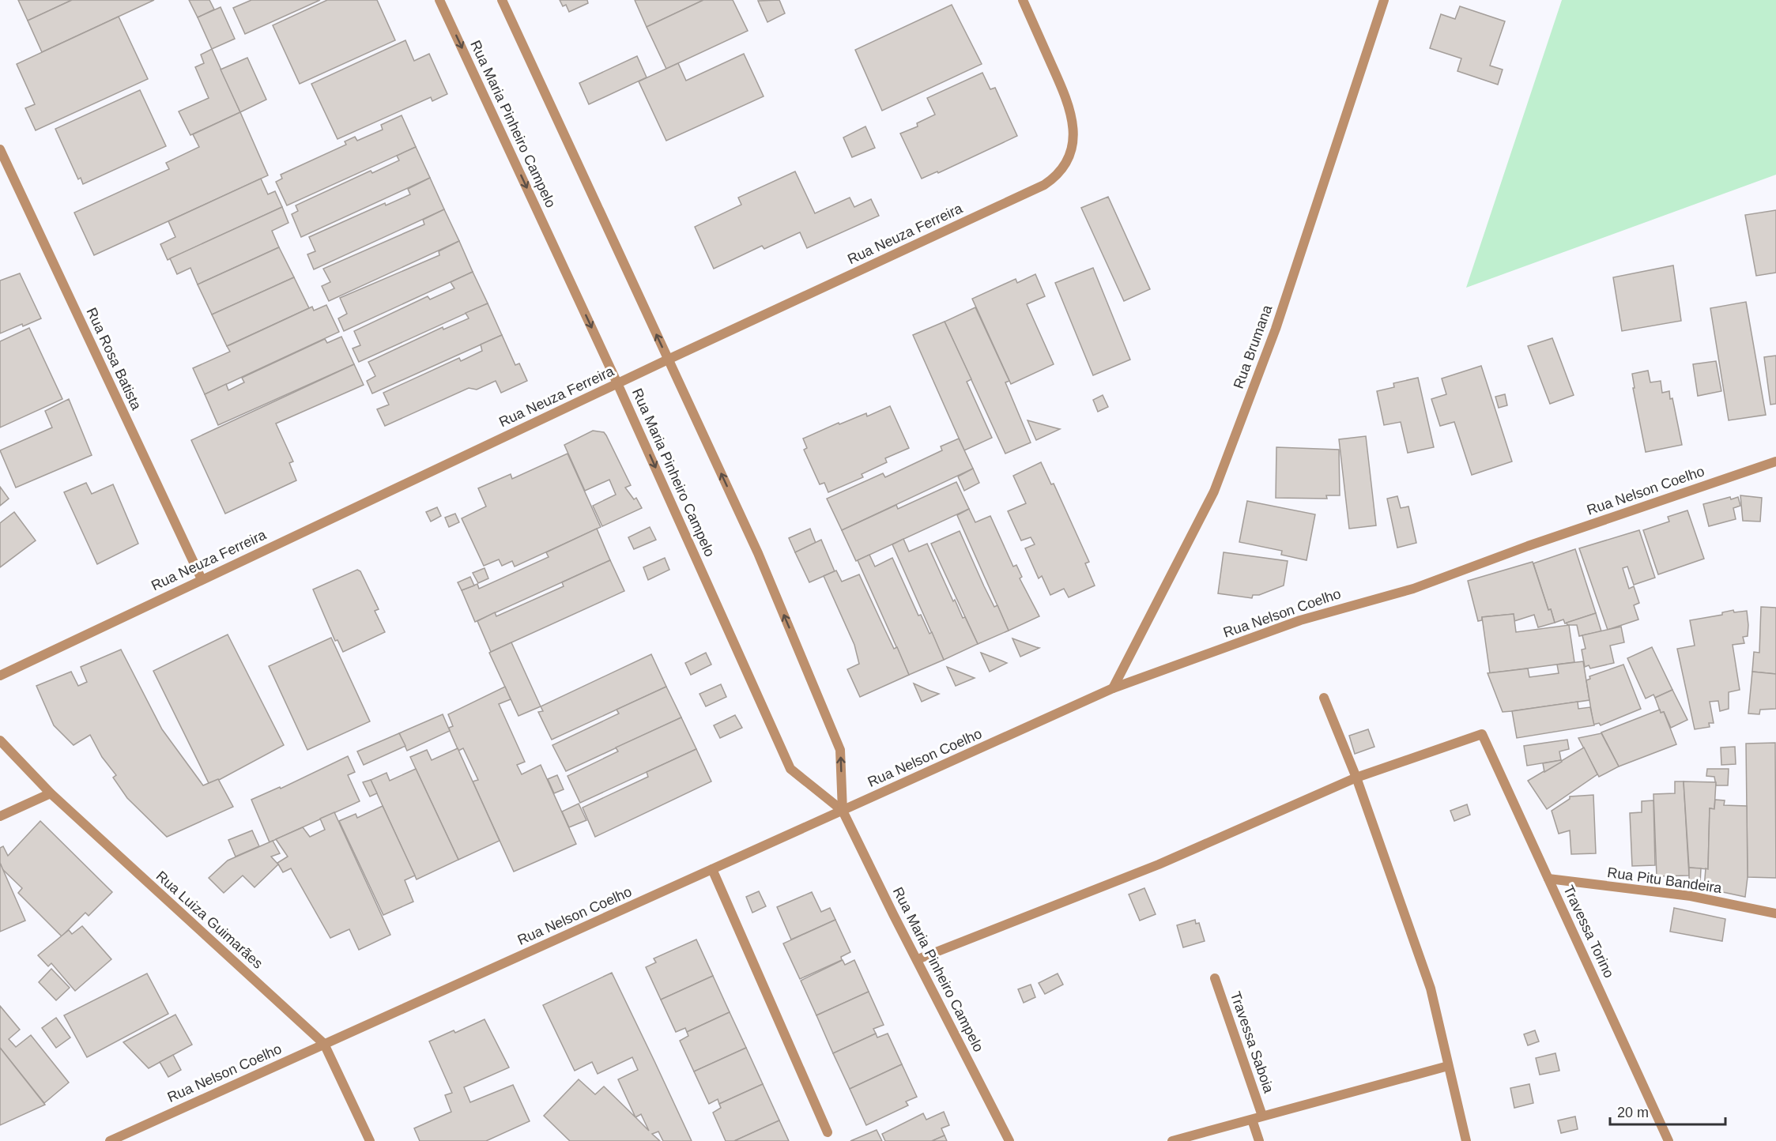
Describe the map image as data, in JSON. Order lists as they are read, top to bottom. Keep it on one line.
{"streets":{"street":["Rua Maria Pinheiro Campelo","Rua Neuza Ferreira","Rua Brumana","Rua Rosa Batista","Rua Nelson Coelho","Rua Pitu Bandeira","Rua Luiza Guimarães","Travessa Torino","Travessa Saboia"]},"crossings":[["Rua Maria Pinheiro Campelo","Rua Neuza Ferreira"],["Rua Maria Pinheiro Campelo","Rua Nelson Coelho"],["Rua Neuza Ferreira","Rua Rosa Batista"],["Rua Brumana","Rua Nelson Coelho"],["Rua Nelson Coelho","Rua Luiza Guimarães"],["Rua Pitu Bandeira","Travessa Torino"]],"scale_bar":"20 m"}
